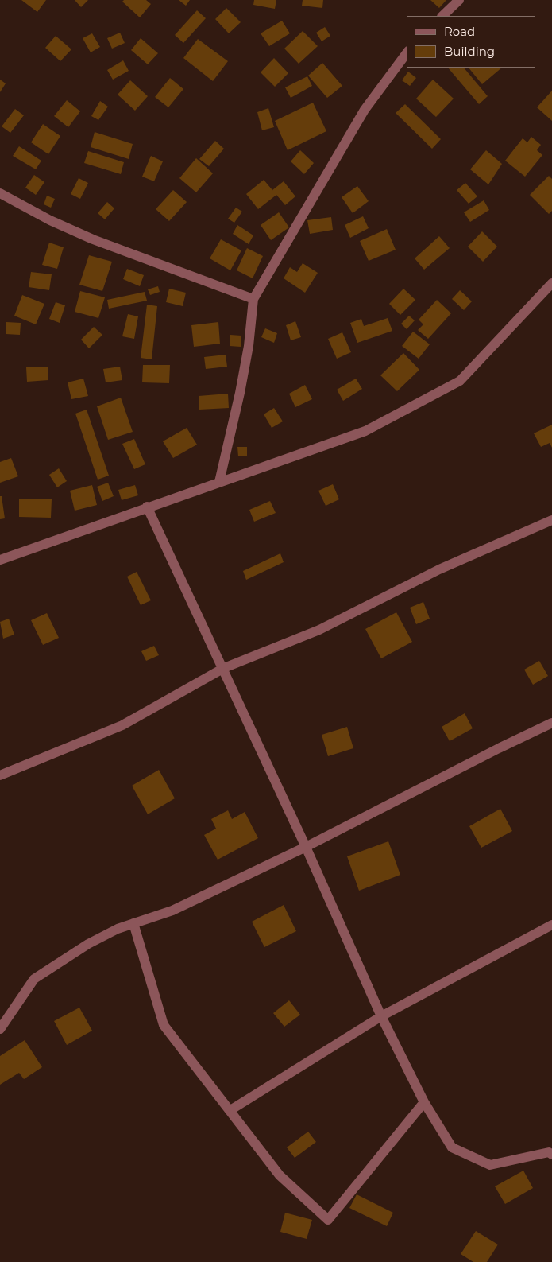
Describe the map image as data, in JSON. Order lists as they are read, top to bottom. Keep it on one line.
{"legend":["Road","Building"]}
